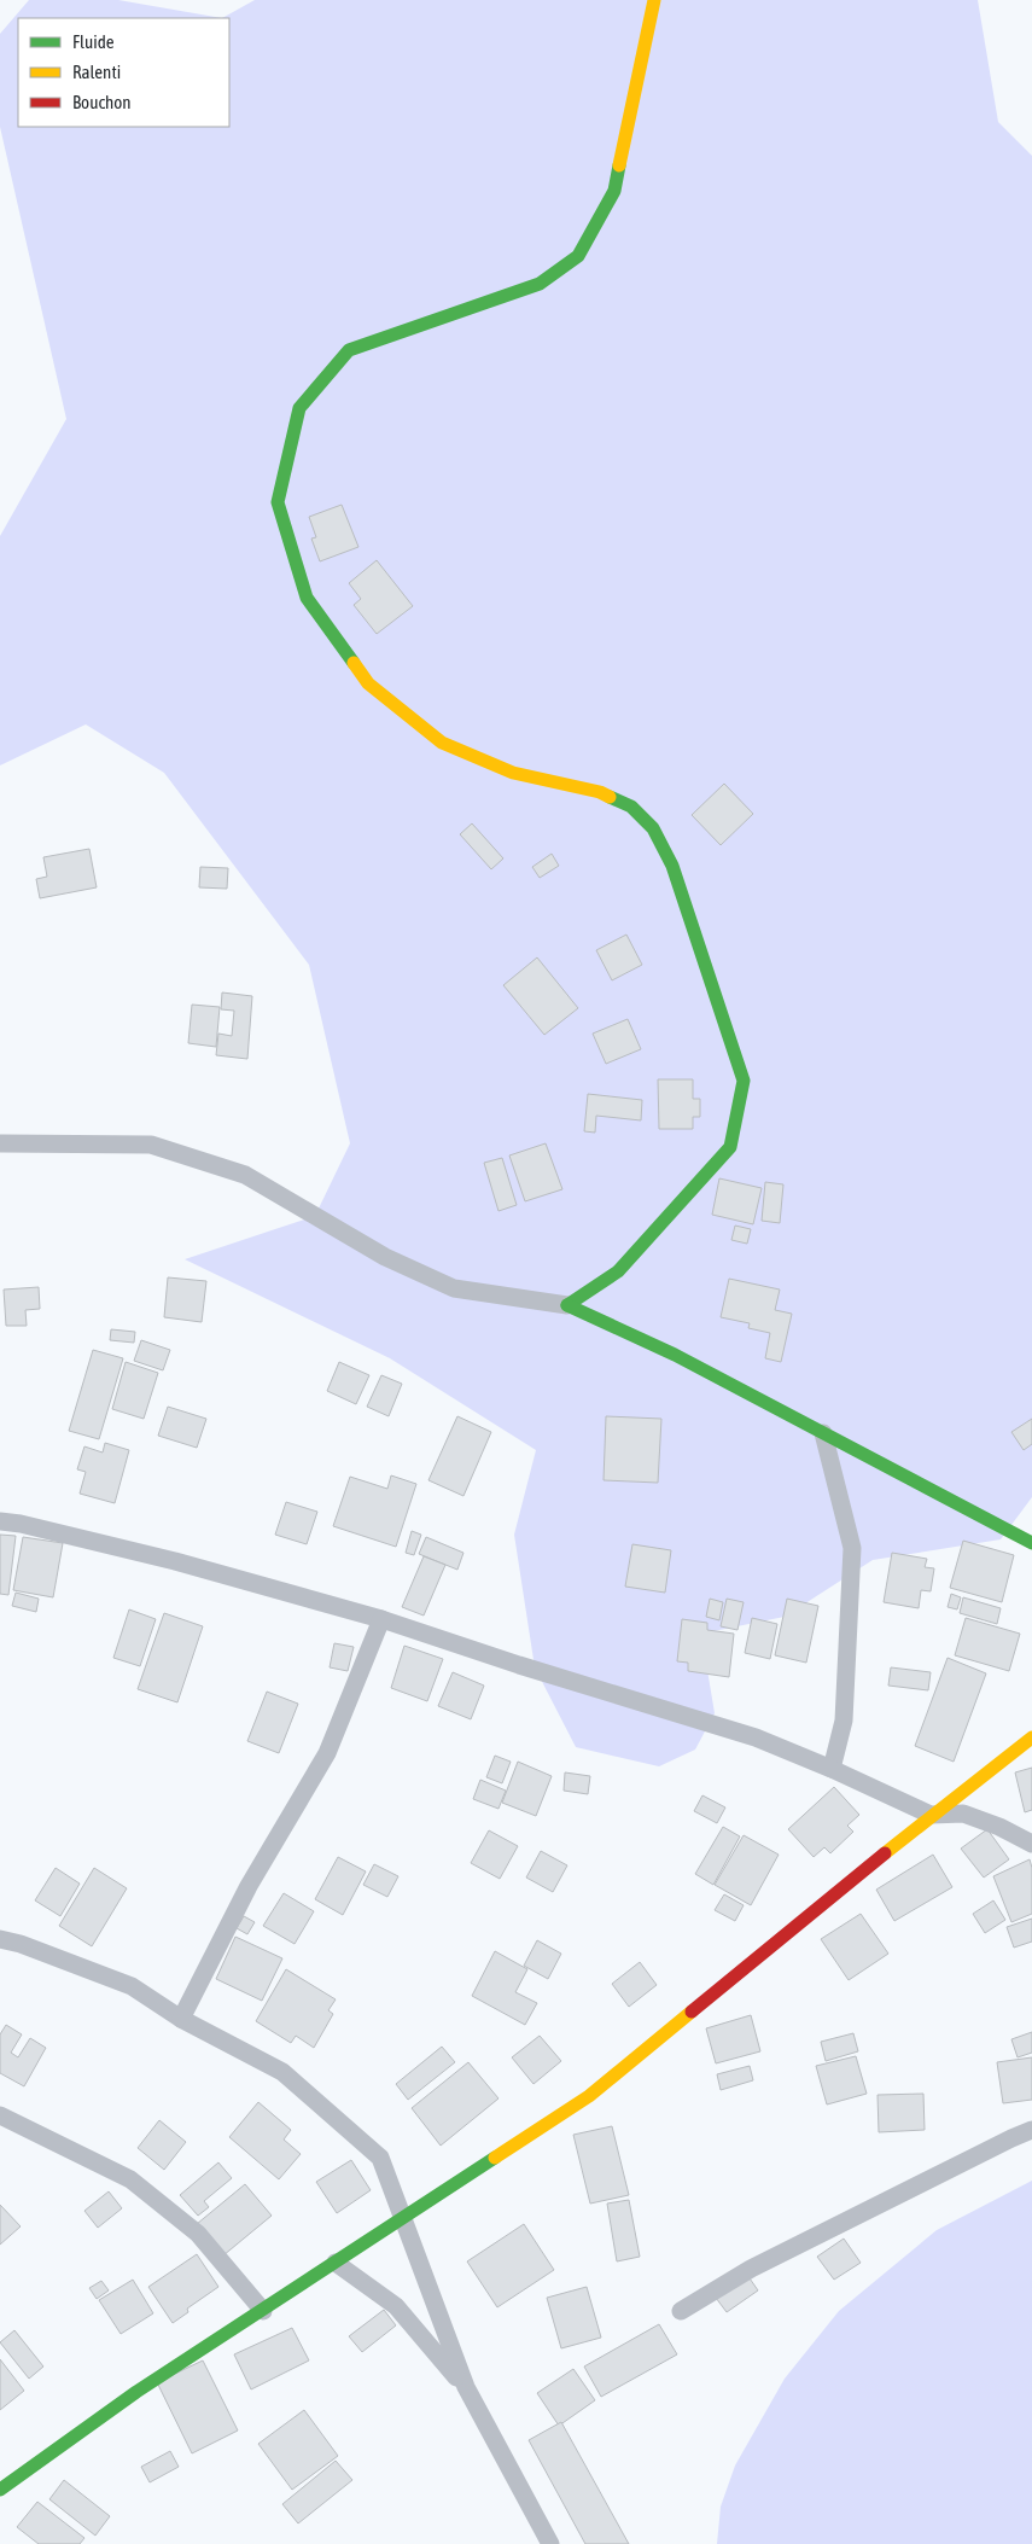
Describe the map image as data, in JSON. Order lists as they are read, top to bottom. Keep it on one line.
{"legend":["Fluide","Ralenti","Bouchon"]}
